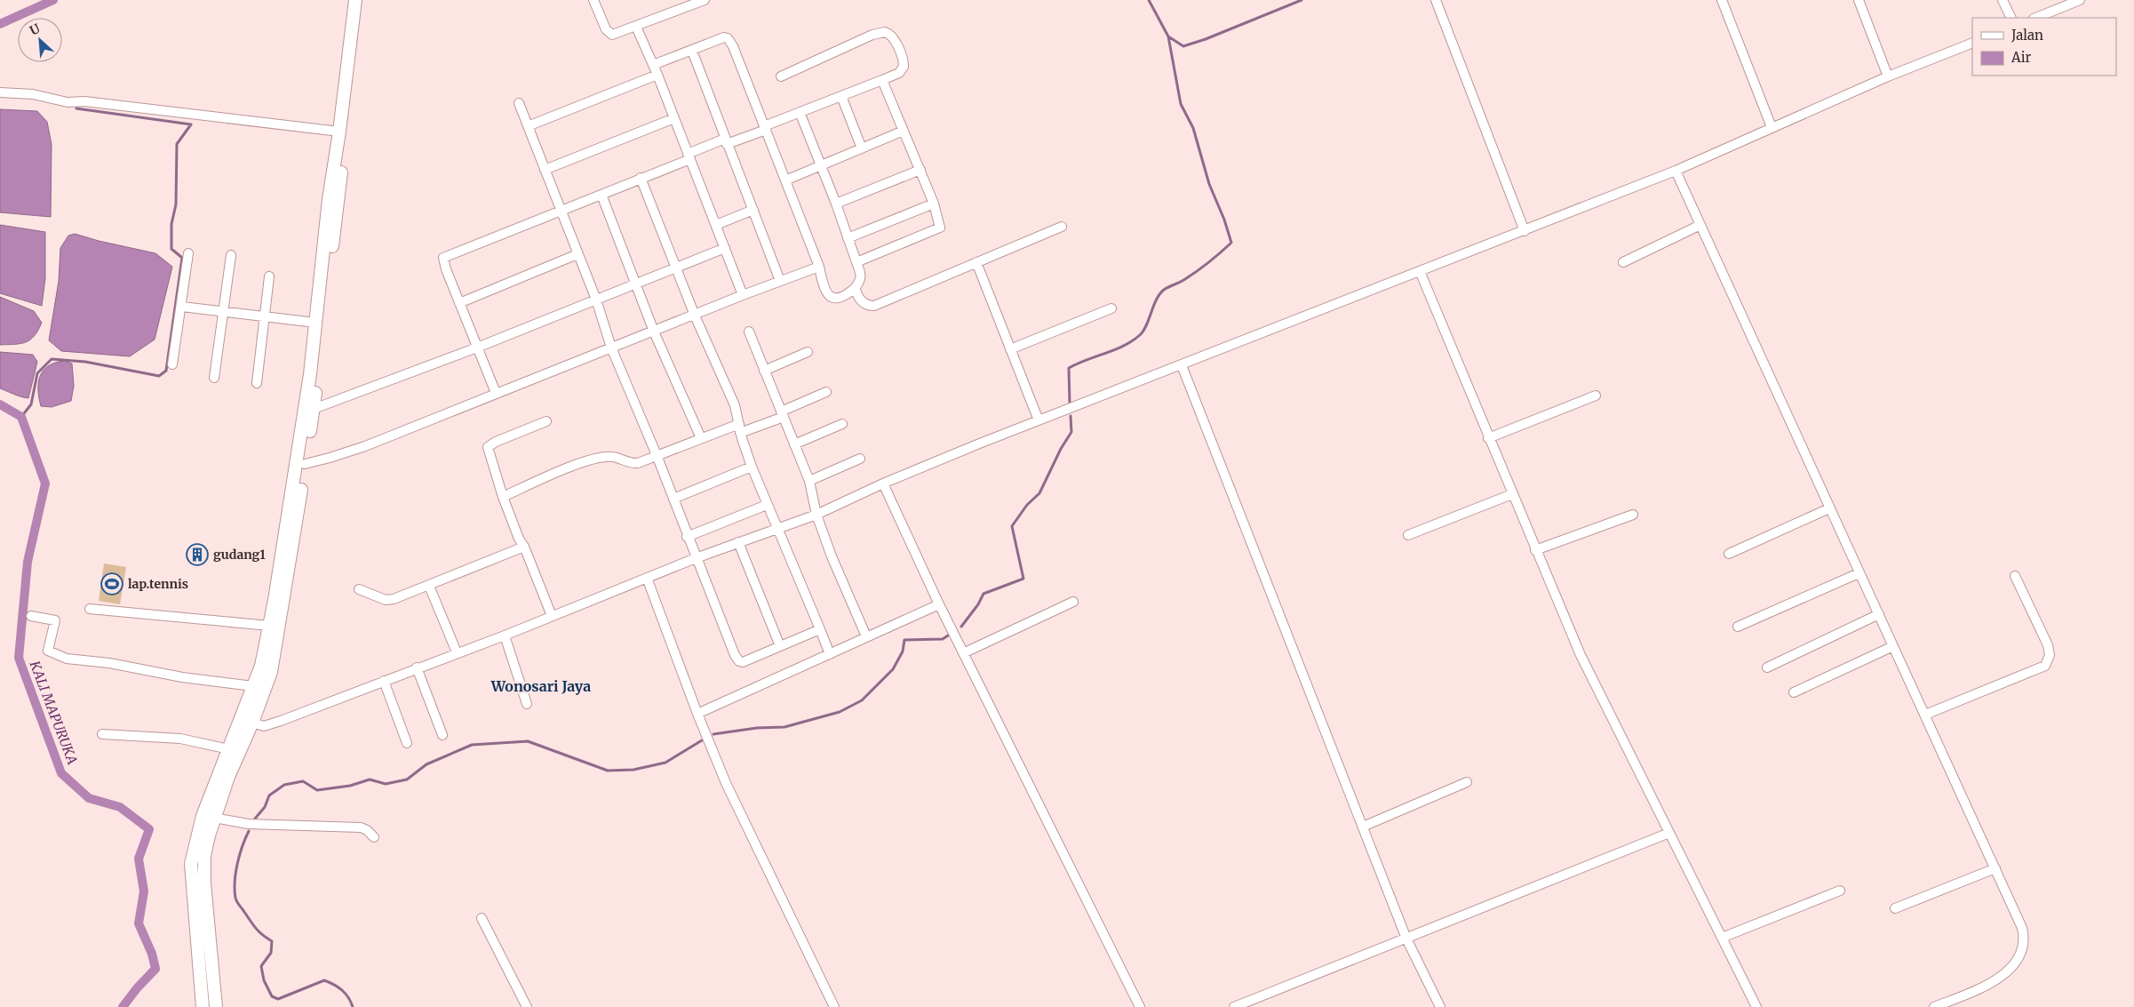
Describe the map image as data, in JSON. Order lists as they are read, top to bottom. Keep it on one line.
{"districts":["Wonosari Jaya"],"water":["KALI MAPURUKA"],"places":{"building":["gudang1"],"sports":["lap.tennis"]},"legend":["Jalan","Air"],"north":"top left"}
